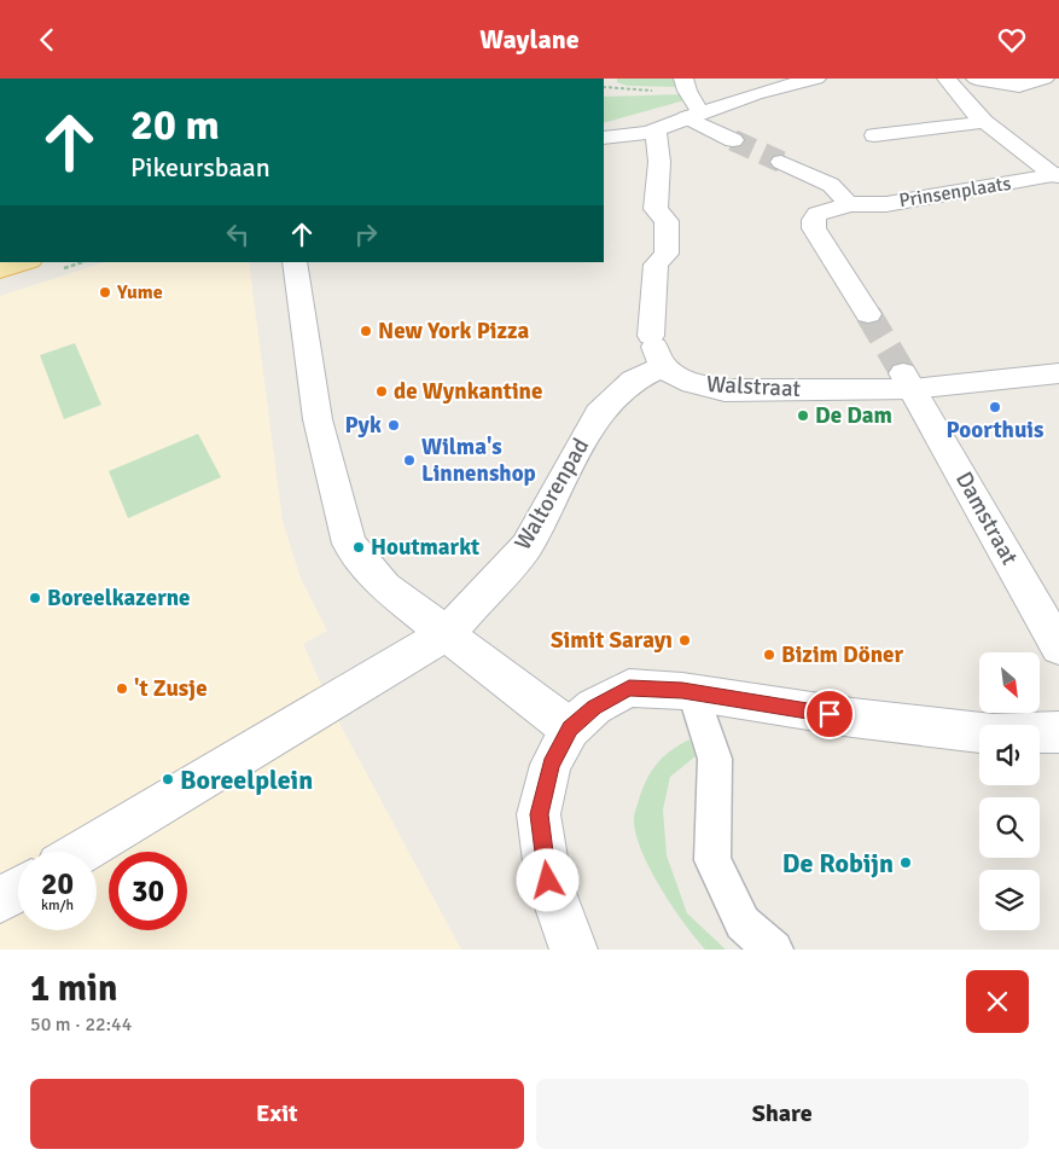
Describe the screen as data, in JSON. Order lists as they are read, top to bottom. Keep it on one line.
{"streets":{"street":["Prinsenplaats","Walstraat","Waltorenpad","Damstraat"]},"crossings":[["Walstraat","Waltorenpad"],["Walstraat","Damstraat"]],"places":["Yume","New York Pizza","de Wynkantine","Poorthuis","De Dam","Pyk","Wilma's Linnenshop","Houtmarkt","Boreelkazerne","Simit Sarayı","Bizim Döner","'t Zusje","Boreelplein","De Robijn"],"north":"bottom right","page":{"header":"Waylane","turn":["20 m","Pikeursbaan"],"speed":"20 km/h","limit":"30","heading":["1 min","50 m · 22:44"],"buttons":["Exit","Share"]}}
